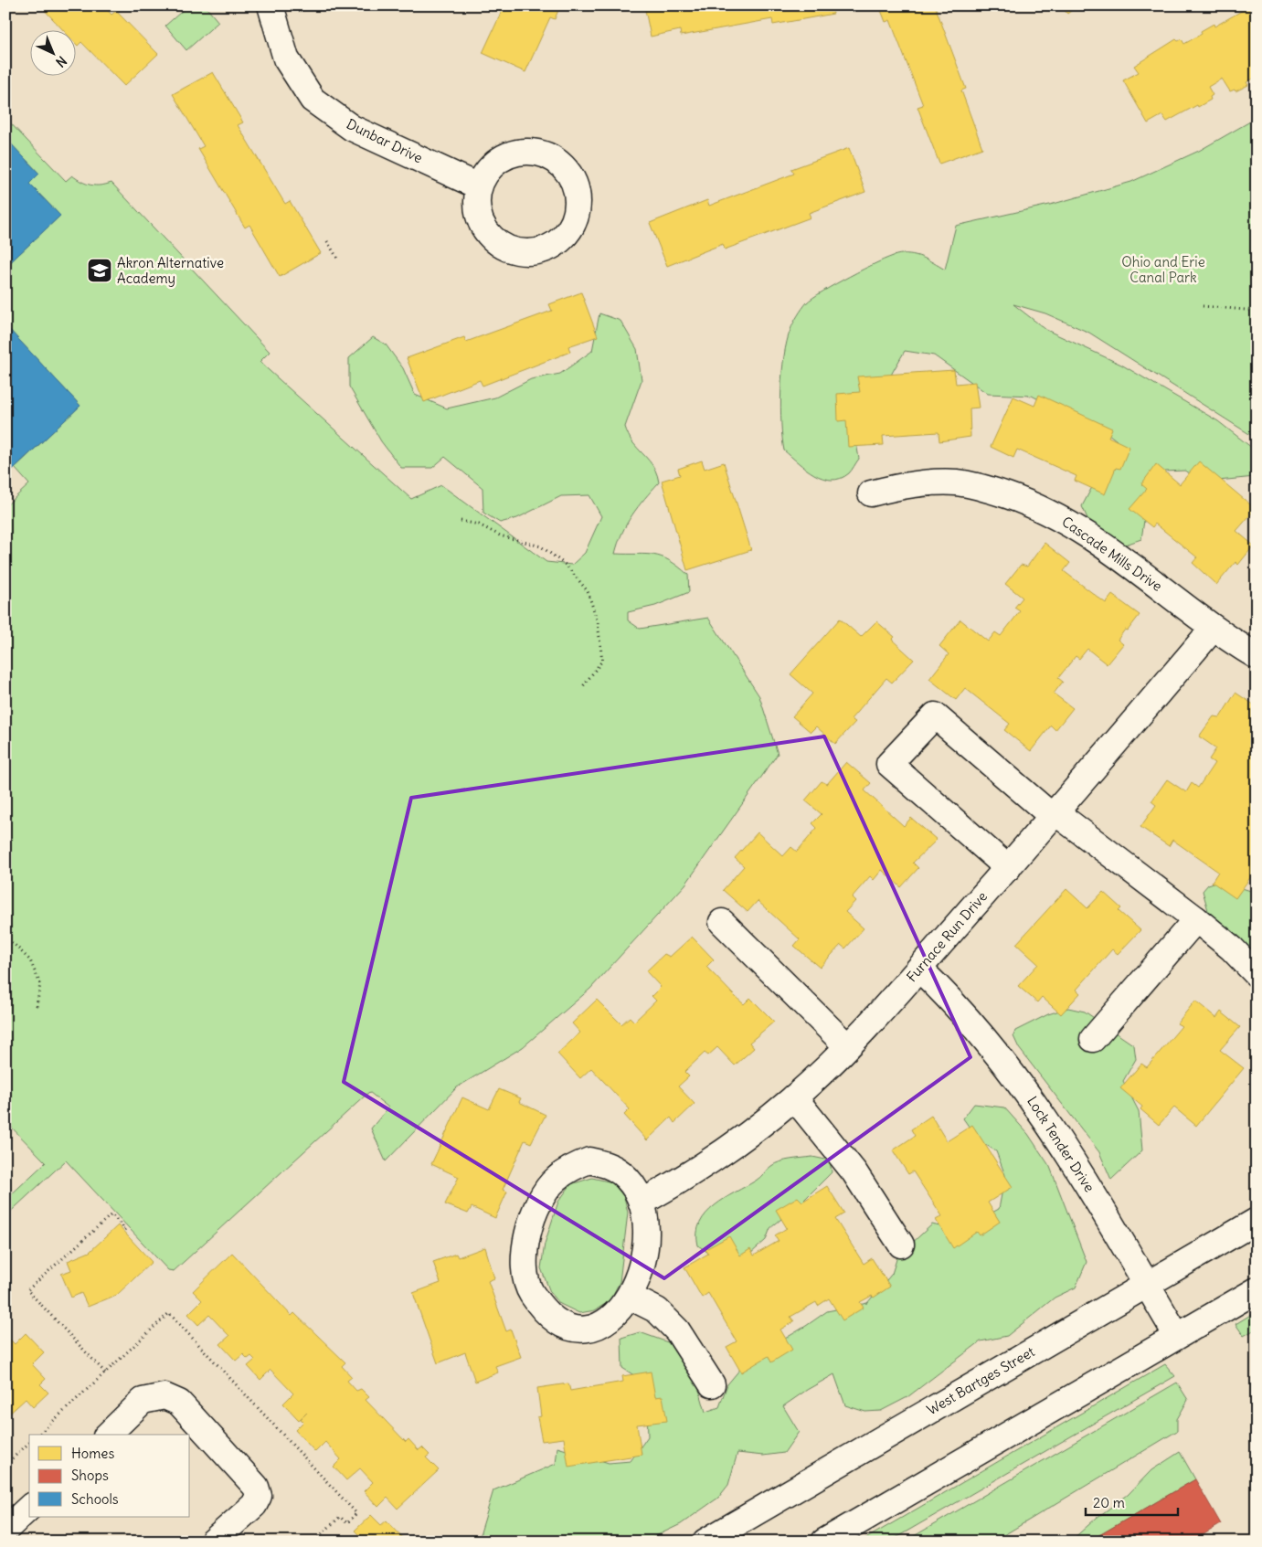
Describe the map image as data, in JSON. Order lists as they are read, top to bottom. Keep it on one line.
{"streets":{"street":["Dunbar Drive","Cascade Mills Drive","Furnace Run Drive","Lock Tender Drive","West Bartges Street"]},"crossings":[["Cascade Mills Drive","Furnace Run Drive"],["Furnace Run Drive","Lock Tender Drive"],["Lock Tender Drive","West Bartges Street"]],"parks":["Ohio and Erie Canal Park"],"places":{"school or university":["Akron Alternative Academy"]},"legend":["Homes","Shops","Schools"],"scale_bar":"20 m","north":"bottom right"}
